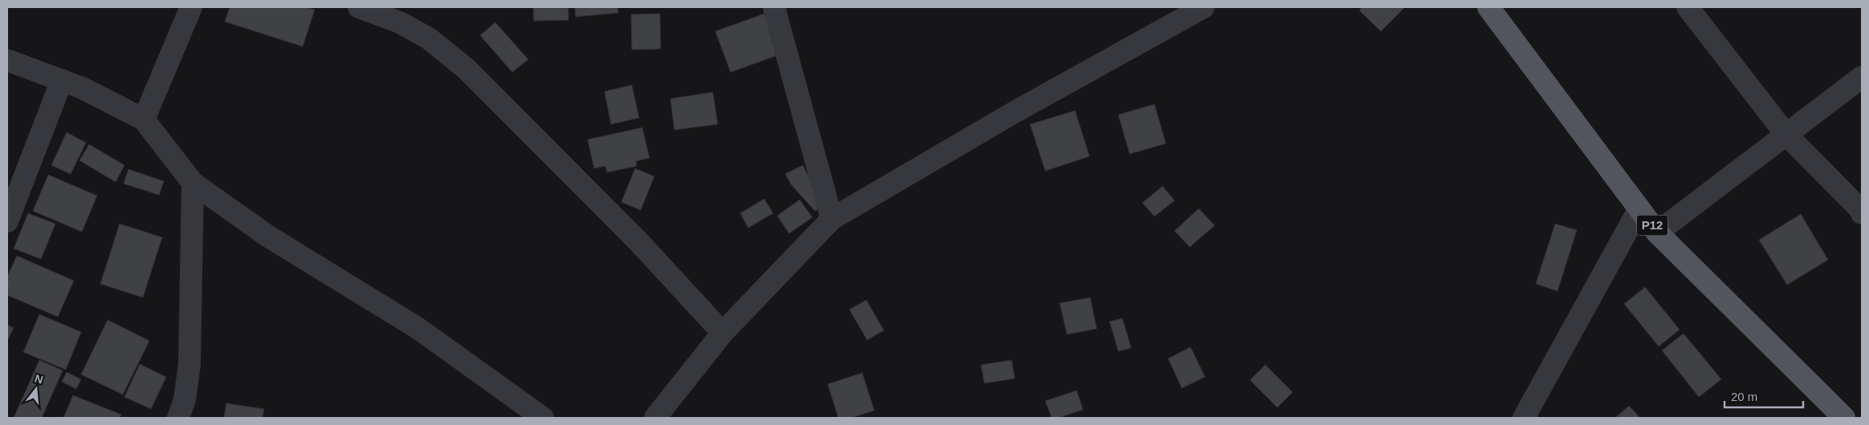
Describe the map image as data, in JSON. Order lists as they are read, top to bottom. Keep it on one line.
{"streets":{"main road":["P12"]},"scale_bar":"20 m","north":"top"}
